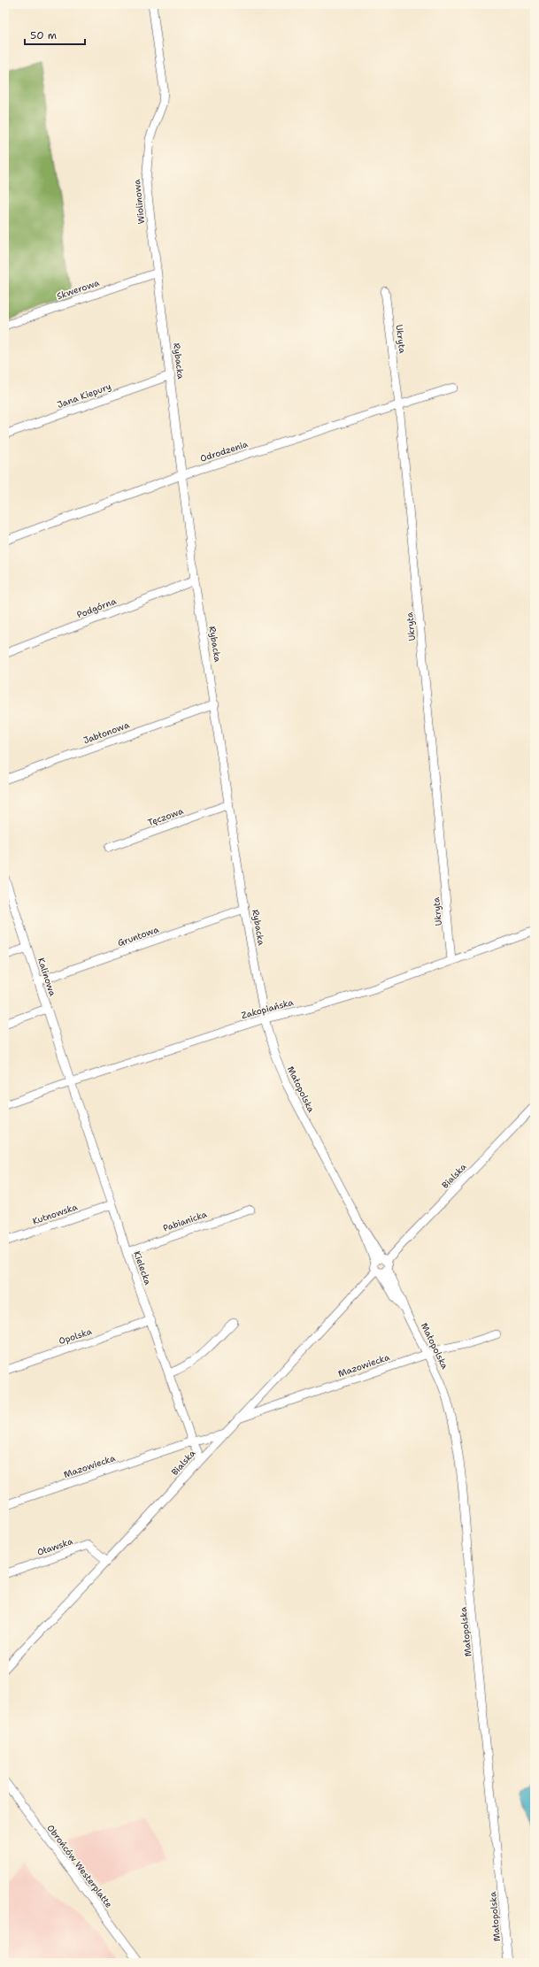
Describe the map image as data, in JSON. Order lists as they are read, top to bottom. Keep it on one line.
{"streets":{"street":["Wiolinowa","Skwerowa","Ukryta","Rybacka","Jana Kiepury","Odrodzenia","Podgórna","Jabłonowa","Tęczowa","Gruntowa","Kalinowa","Zakopiańska","Małopolska","Bialska","Kutnowska","Pabianicka","Kielecka","Opolska","Mazowiecka","Oławska","Obrońców Westerplatte"]},"crossings":[["Wiolinowa","Skwerowa"],["Wiolinowa","Rybacka"],["Skwerowa","Rybacka"],["Ukryta","Odrodzenia"],["Ukryta","Zakopiańska"],["Rybacka","Jana Kiepury"],["Rybacka","Odrodzenia"],["Rybacka","Podgórna"],["Rybacka","Jabłonowa"],["Rybacka","Tęczowa"],["Rybacka","Gruntowa"],["Rybacka","Zakopiańska"],["Rybacka","Małopolska"],["Gruntowa","Kalinowa"],["Kalinowa","Zakopiańska"],["Kalinowa","Kielecka"],["Zakopiańska","Małopolska"],["Zakopiańska","Kielecka"],["Małopolska","Bialska"],["Małopolska","Mazowiecka"],["Bialska","Kielecka"],["Bialska","Mazowiecka"],["Bialska","Oławska"],["Kutnowska","Kielecka"],["Pabianicka","Kielecka"],["Kielecka","Opolska"],["Kielecka","Mazowiecka"]],"scale_bar":"50 m"}
